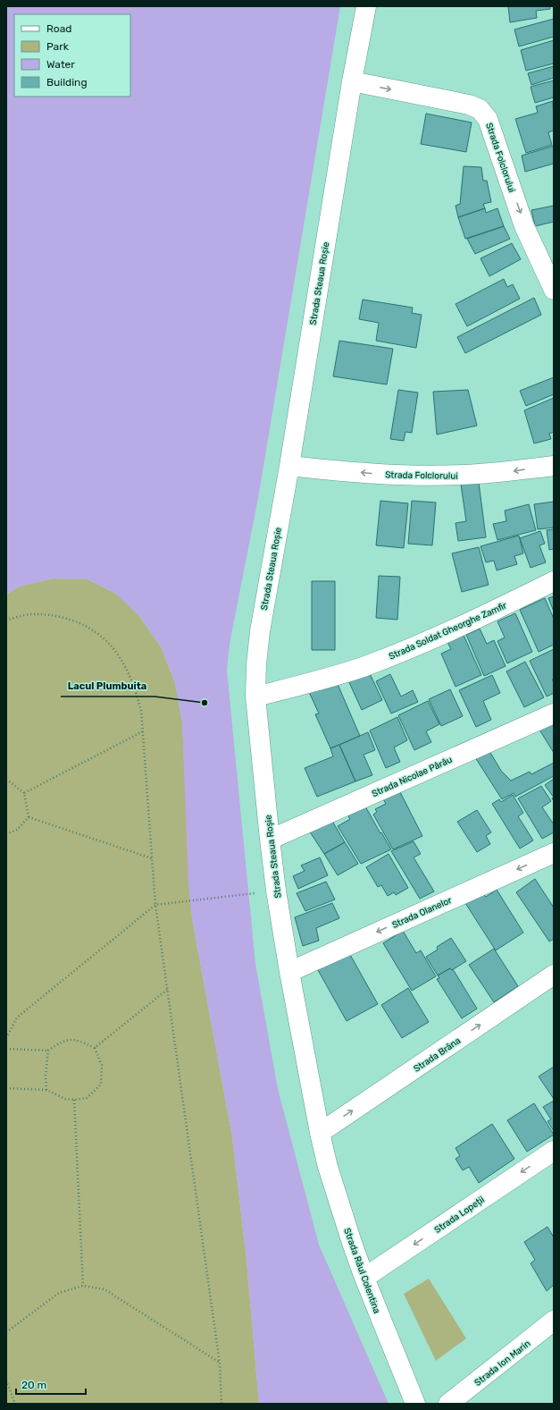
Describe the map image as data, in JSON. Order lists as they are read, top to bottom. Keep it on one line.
{"streets":{"street":["Strada Folclorului","Strada Steaua Roșie","Strada Soldat Gheorghe Zamfir","Strada Nicolae Pârâu","Strada Olanelor","Strada Brâna","Strada Lopeții","Strada Râul Colentina","Strada Ion Marin"]},"crossings":[["Strada Folclorului","Strada Steaua Roșie"],["Strada Steaua Roșie","Strada Soldat Gheorghe Zamfir"],["Strada Steaua Roșie","Strada Nicolae Pârâu"],["Strada Steaua Roșie","Strada Olanelor"],["Strada Steaua Roșie","Strada Brâna"],["Strada Steaua Roșie","Strada Râul Colentina"],["Strada Brâna","Strada Râul Colentina"],["Strada Lopeții","Strada Râul Colentina"]],"one_way":["Strada Olanelor","Strada Brâna","Strada Lopeții"],"places":["Lacul Plumbuita"],"legend":["Road","Park","Water","Building"],"scale_bar":"20 m"}
